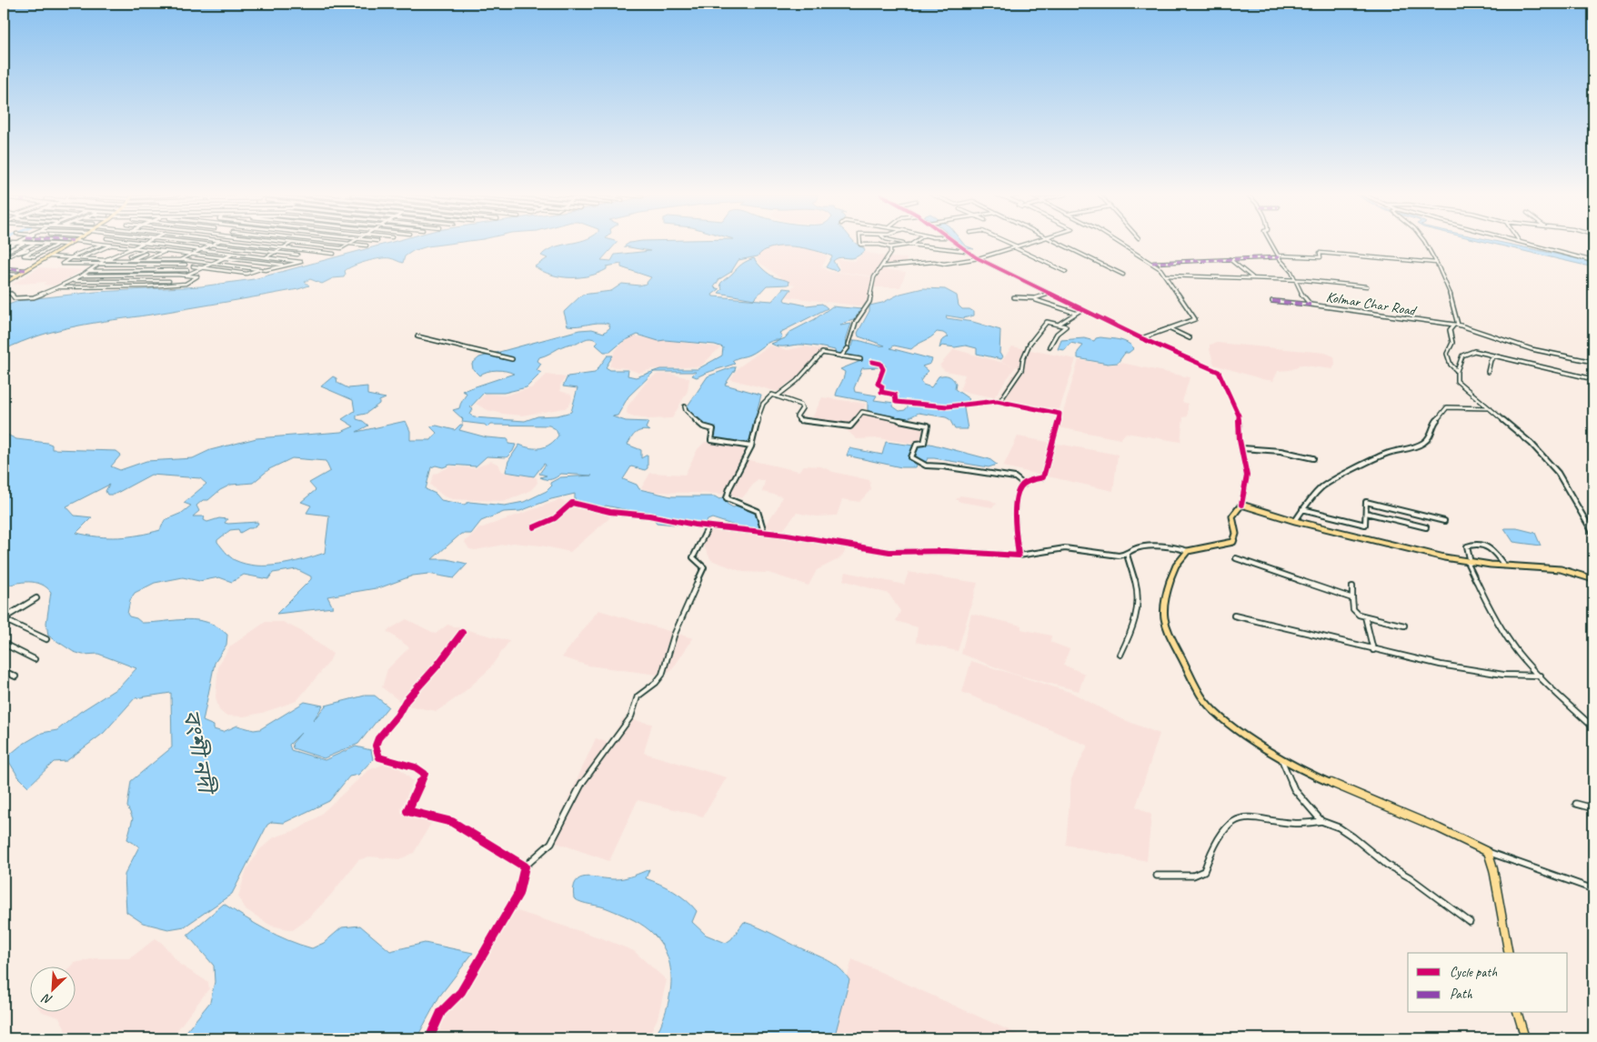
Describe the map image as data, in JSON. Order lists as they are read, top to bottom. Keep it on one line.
{"streets":{"street":["Kolmar Char Road"]},"water":["বংশী নদী"],"legend":["Cycle path","Path"],"north":"bottom left"}
